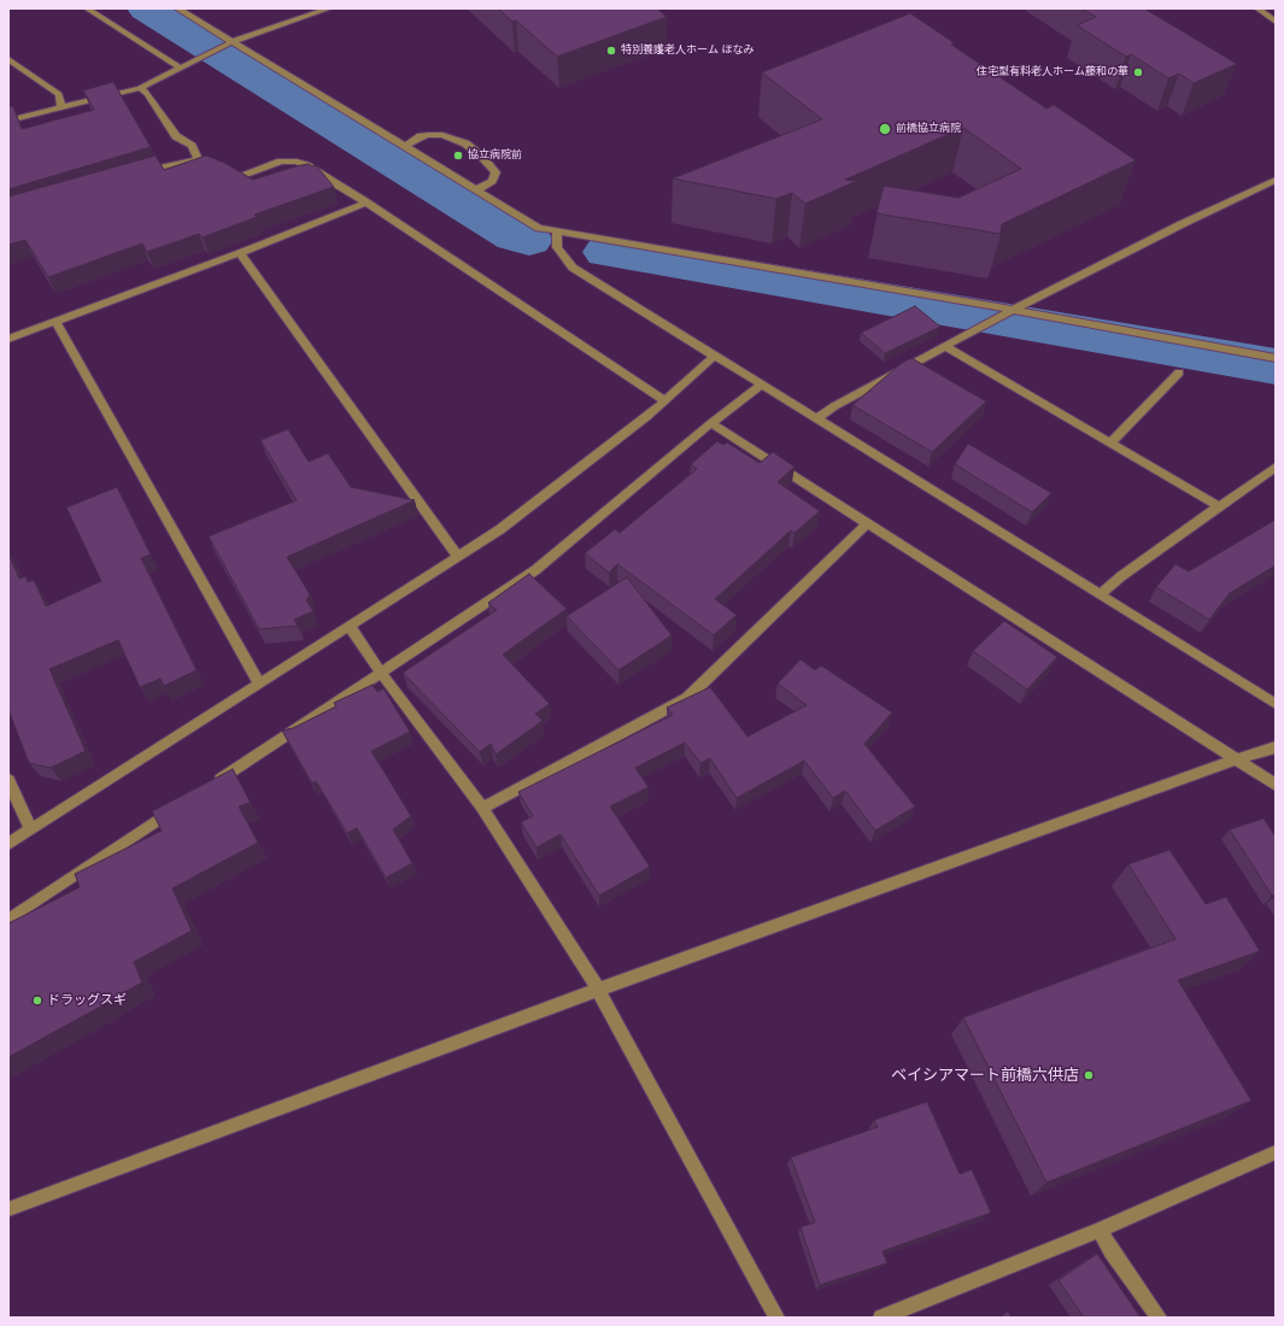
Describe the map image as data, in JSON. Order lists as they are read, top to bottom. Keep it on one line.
{"places":["特別養護老人ホーム ほなみ","住宅型有料老人ホーム藤和の華","前橋協立病院","協立病院前","ドラッグスギ","ベイシアマート前橋六供店"]}
